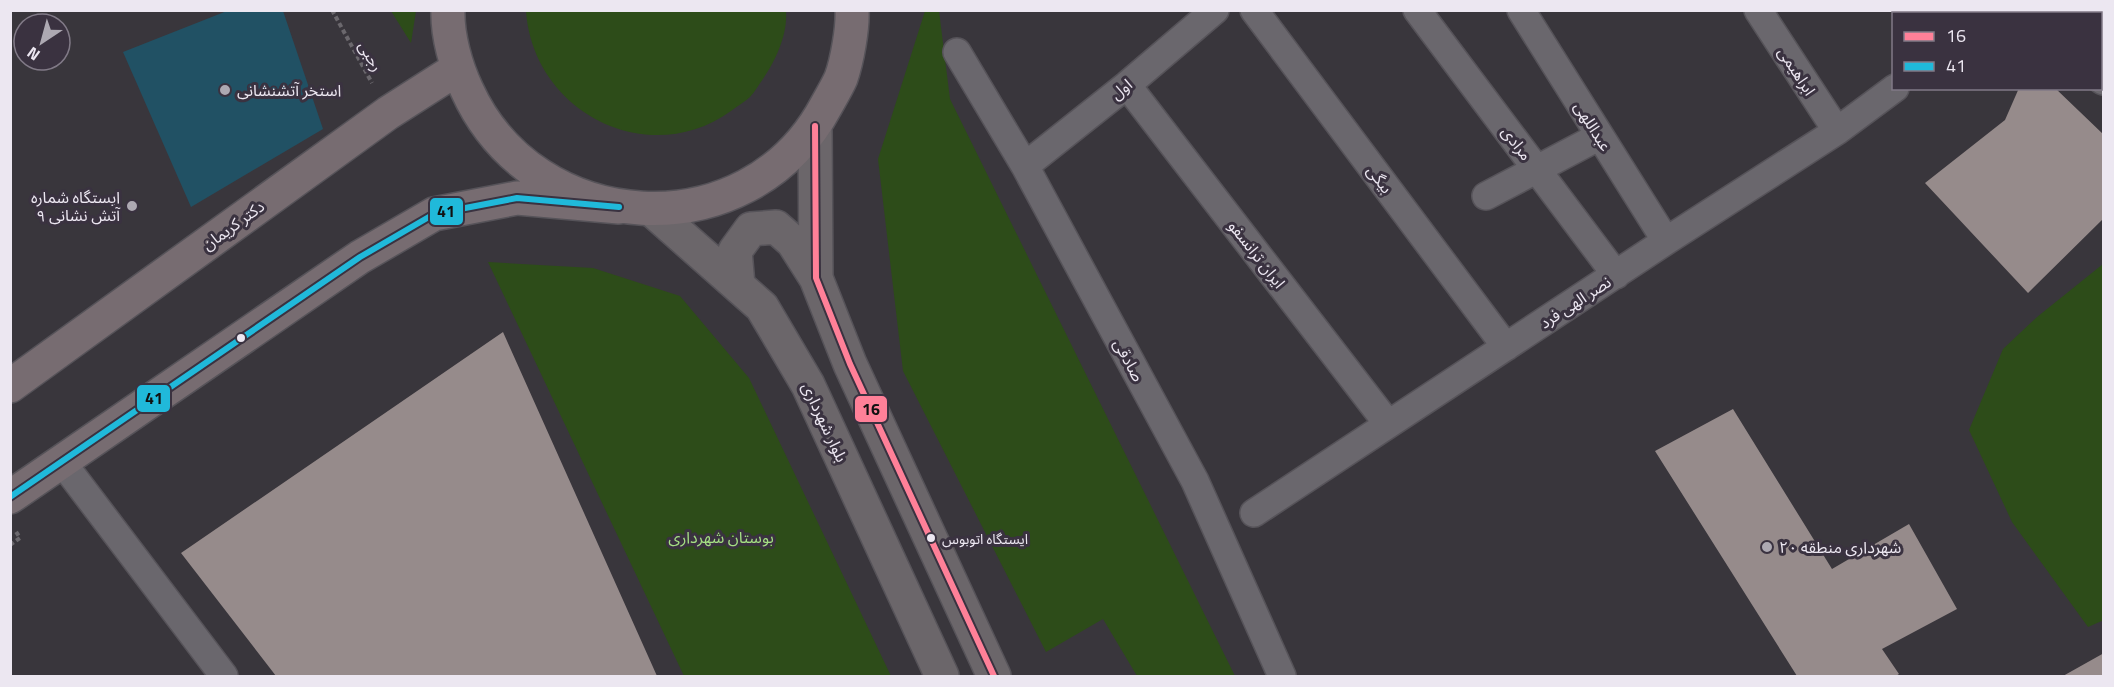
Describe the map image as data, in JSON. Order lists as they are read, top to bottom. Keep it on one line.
{"streets":{"main road":["دکتر کریمان","بلوار شهرداری"],"street":["ابراهیمی","اول","عبداللهی","مرادی","بیگی","ایران ترانسفو","نصر الهی فرد","صادقی"],"path":["رجبی"]},"crossings":[["رجبی","دکتر کریمان"],["ابراهیمی","نصر الهی فرد"],["اول","ایران ترانسفو"],["اول","صادقی"],["عبداللهی","نصر الهی فرد"],["مرادی","نصر الهی فرد"],["بیگی","نصر الهی فرد"],["ایران ترانسفو","نصر الهی فرد"]],"parks":["بوستان شهرداری"],"places":["استخر آتشنشانی","ایستگاه شماره ۹ آتش نشانی","ایستگاه اتوبوس","شهرداری منطقه ۲۰"],"lines":["transit line 16","transit line 41"],"legend":["16","41"],"north":"bottom left"}
